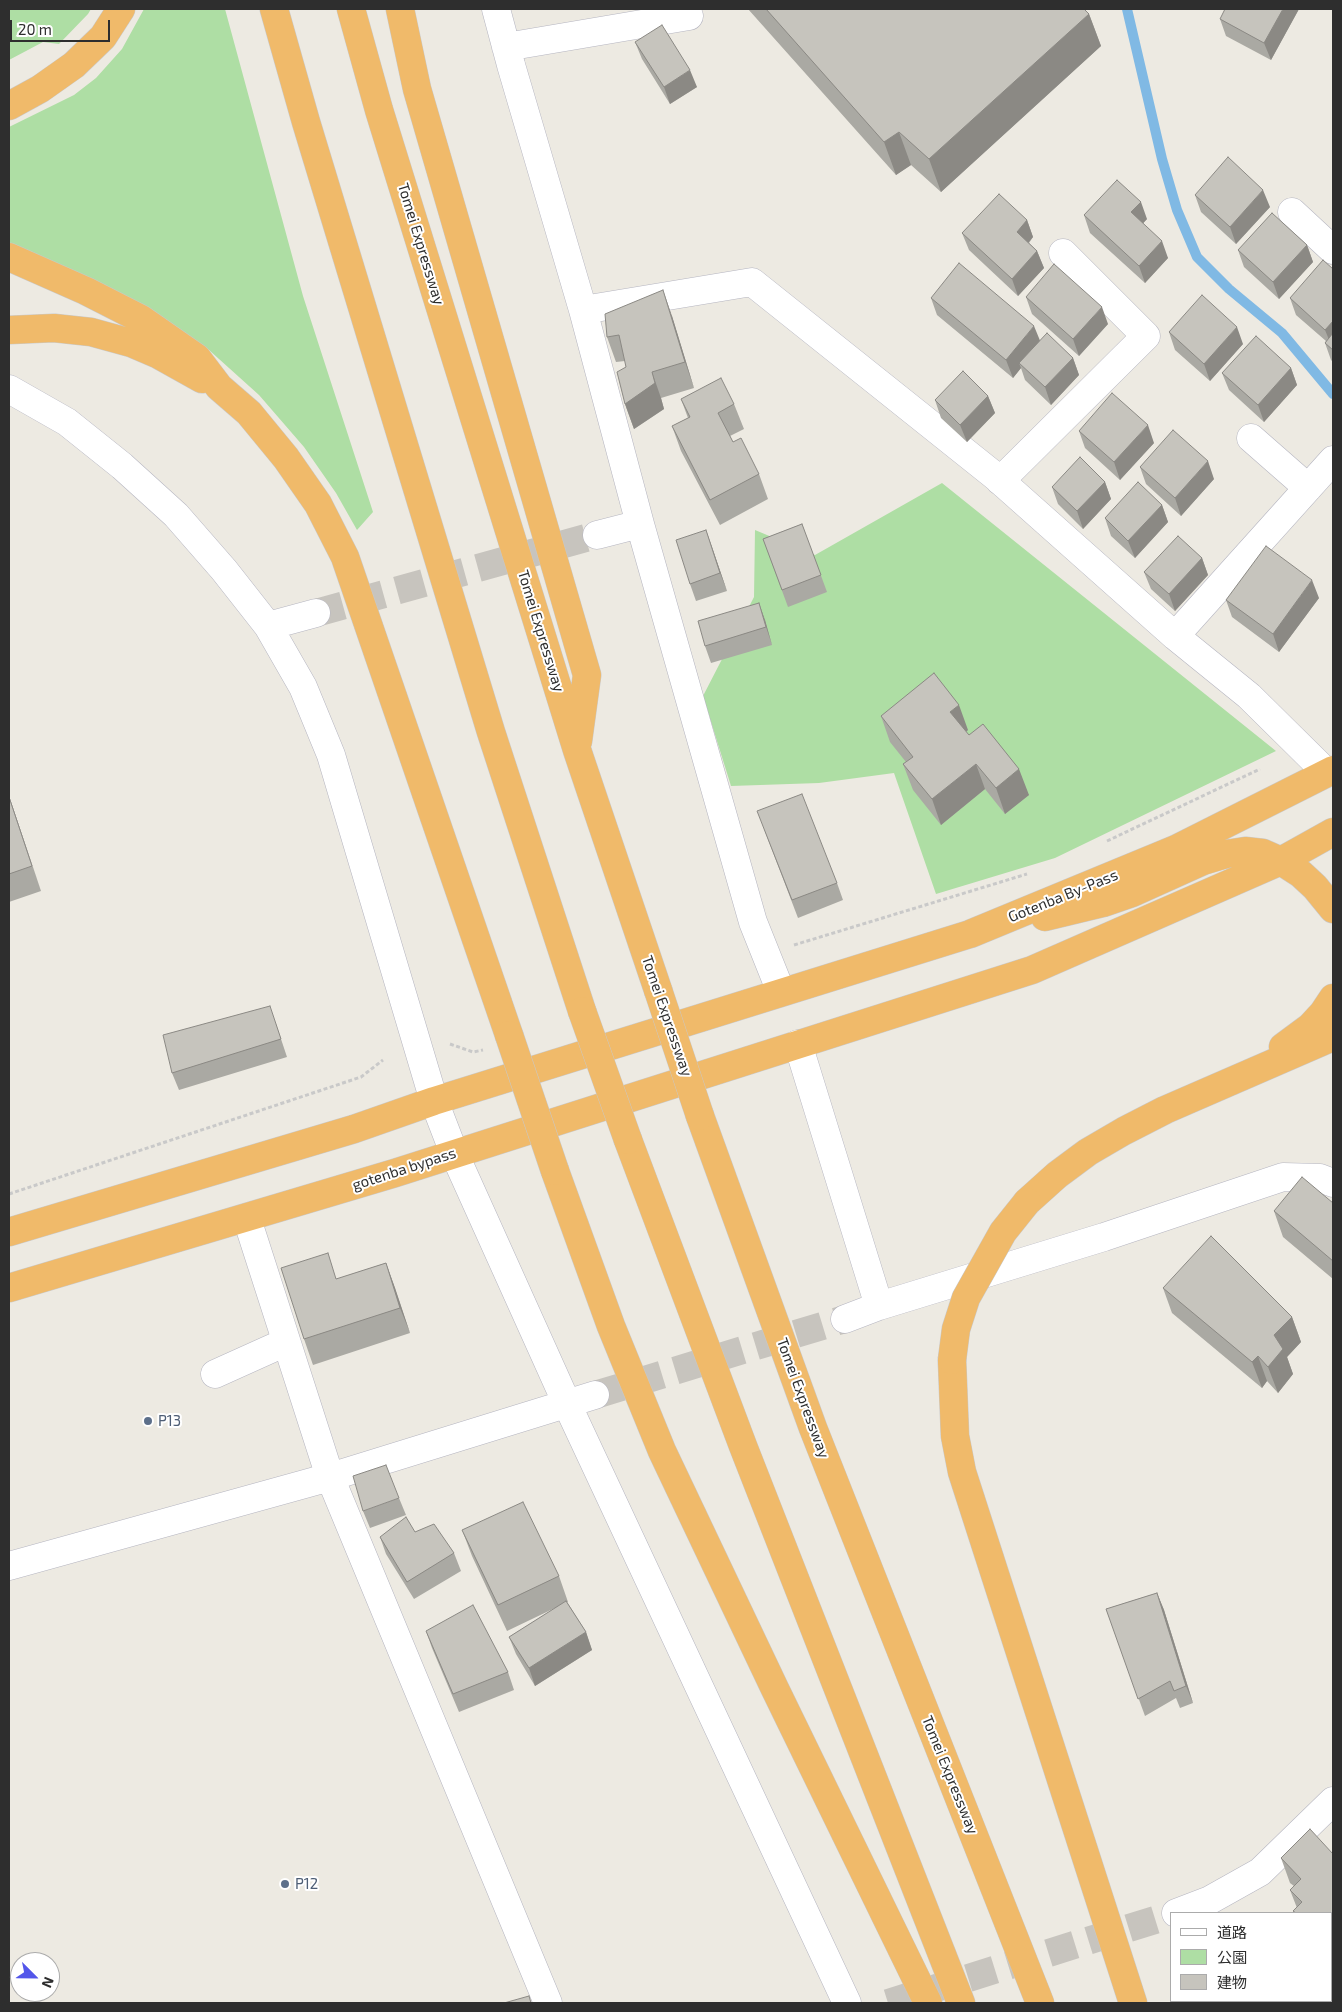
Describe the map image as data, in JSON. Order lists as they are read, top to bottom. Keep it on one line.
{"streets":{"highway":["Tomei Expressway","Gotenba By-Pass","gotenba bypass"]},"places":["P13","P12"],"legend":["道路","公園","建物"],"scale_bar":"20 m","north":"bottom right"}
